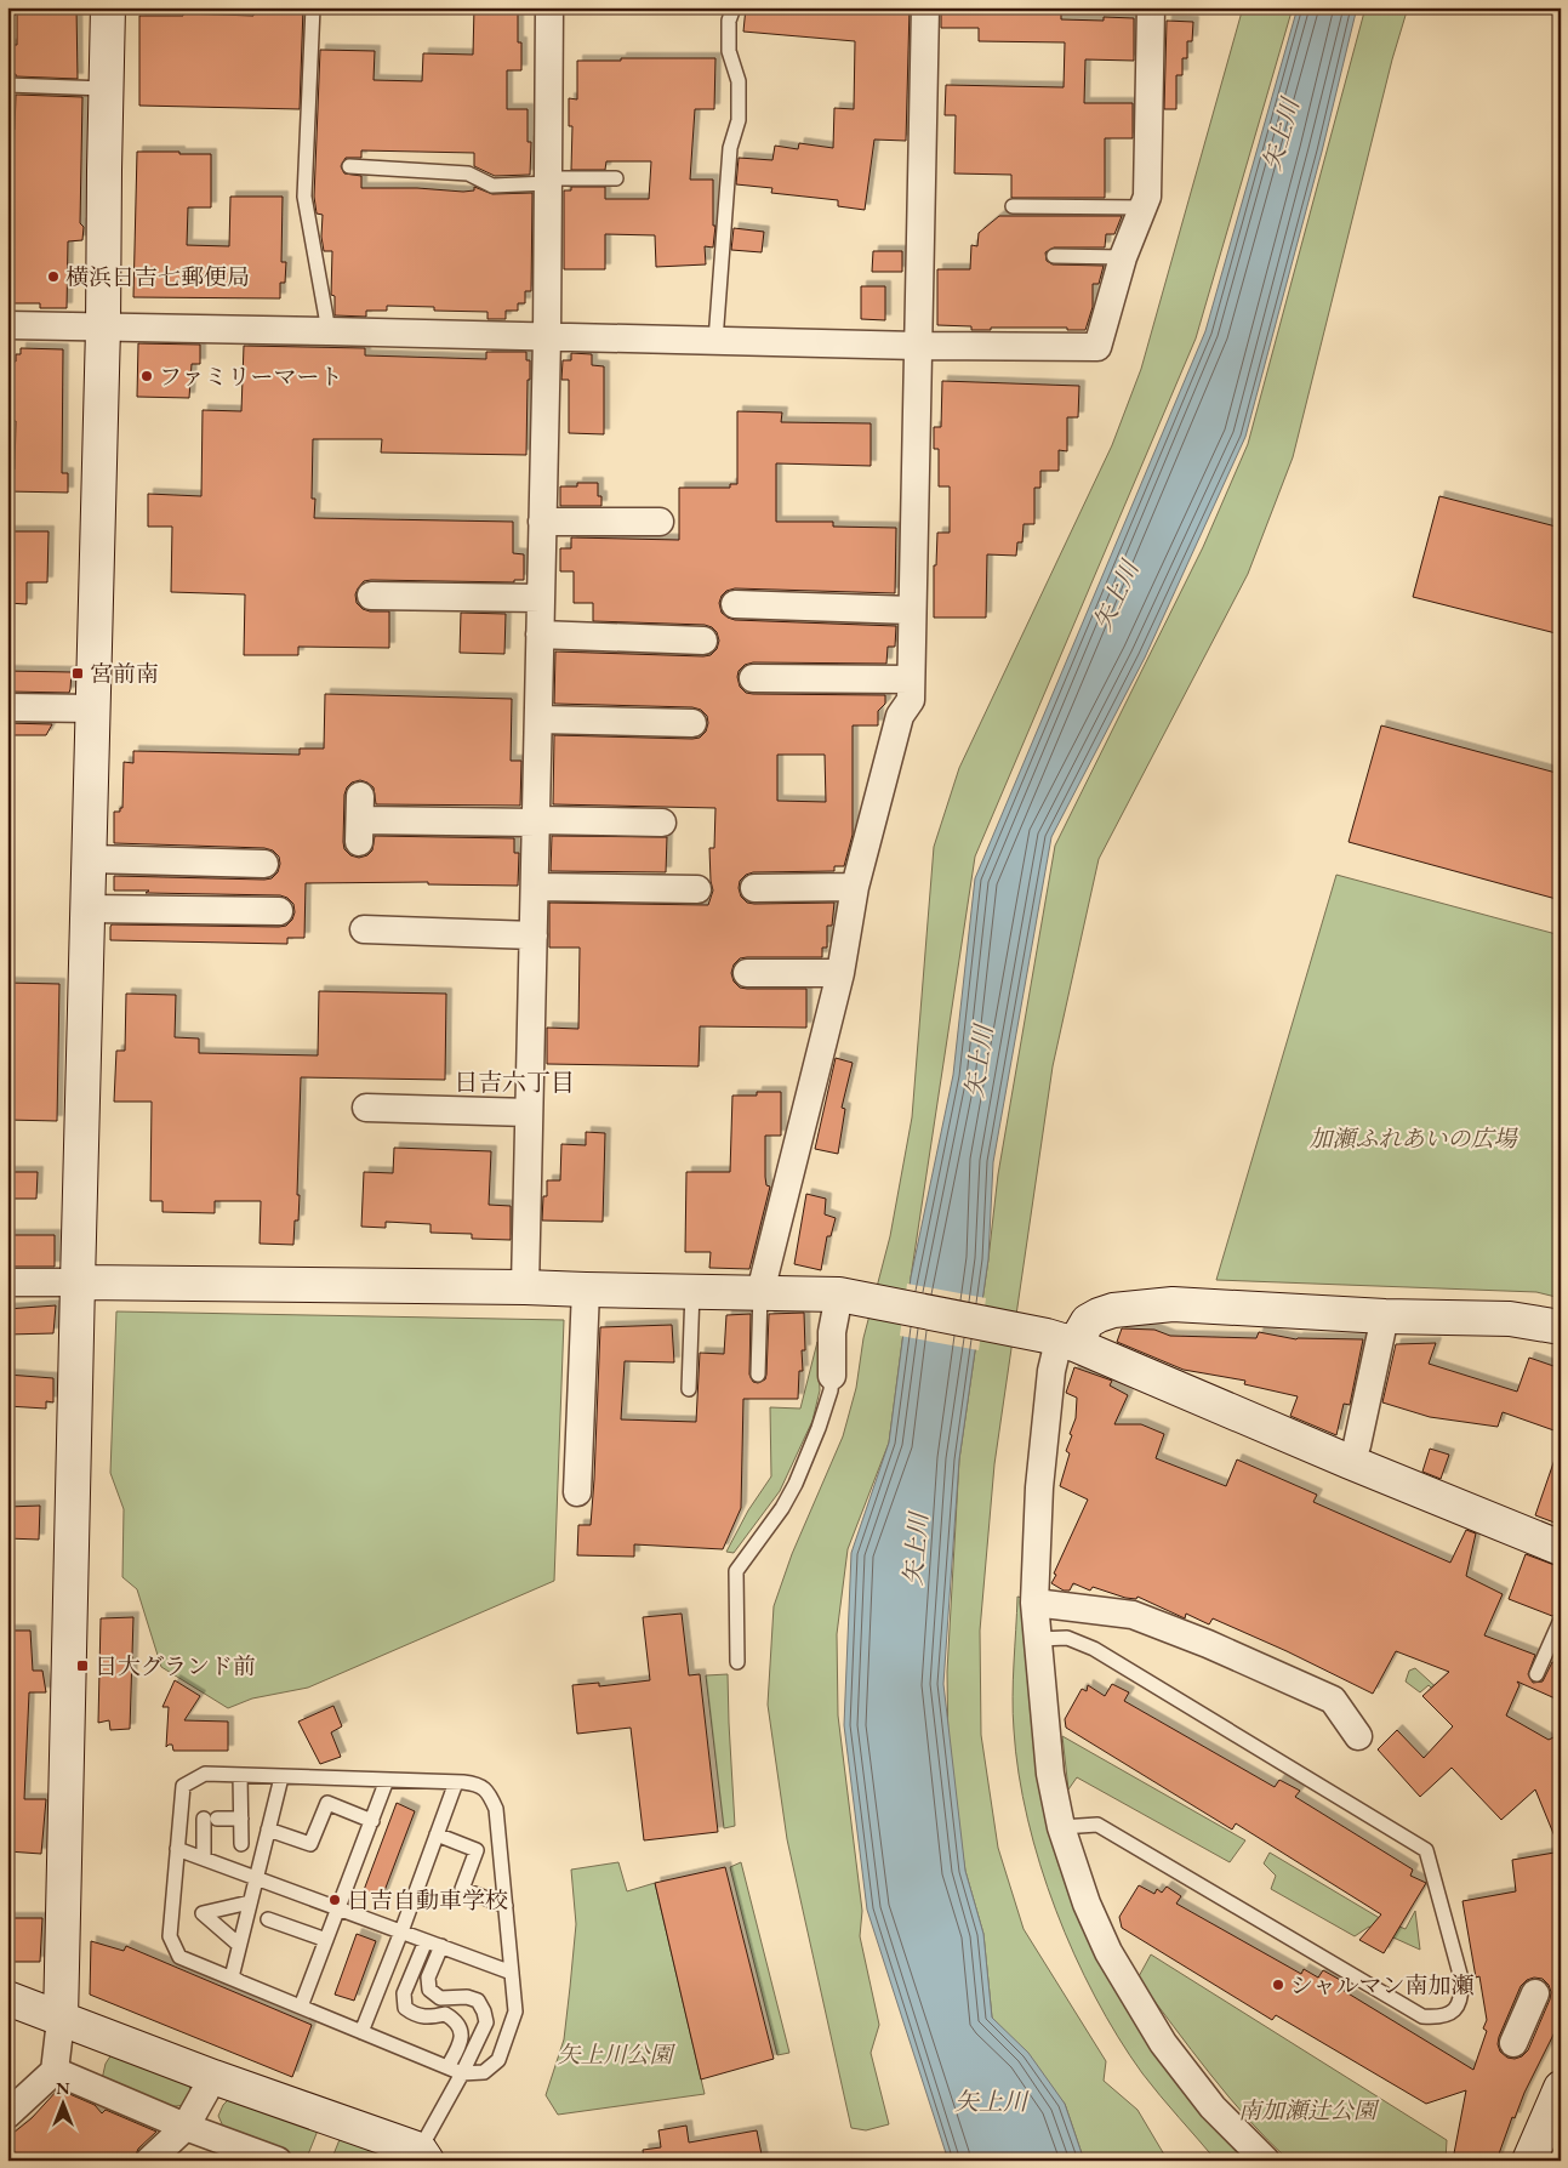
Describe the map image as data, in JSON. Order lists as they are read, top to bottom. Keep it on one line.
{"districts":["日吉六丁目"],"water":["矢上川"],"parks":["加瀬ふれあいの広場","矢上川公園","南加瀬辻公園"],"places":{"other":["横浜日吉七郵便局","ファミリーマート","日吉自動車学校","シャルマン南加瀬"],"transit":["宮前南","日大グランド前"]},"north":"top"}
